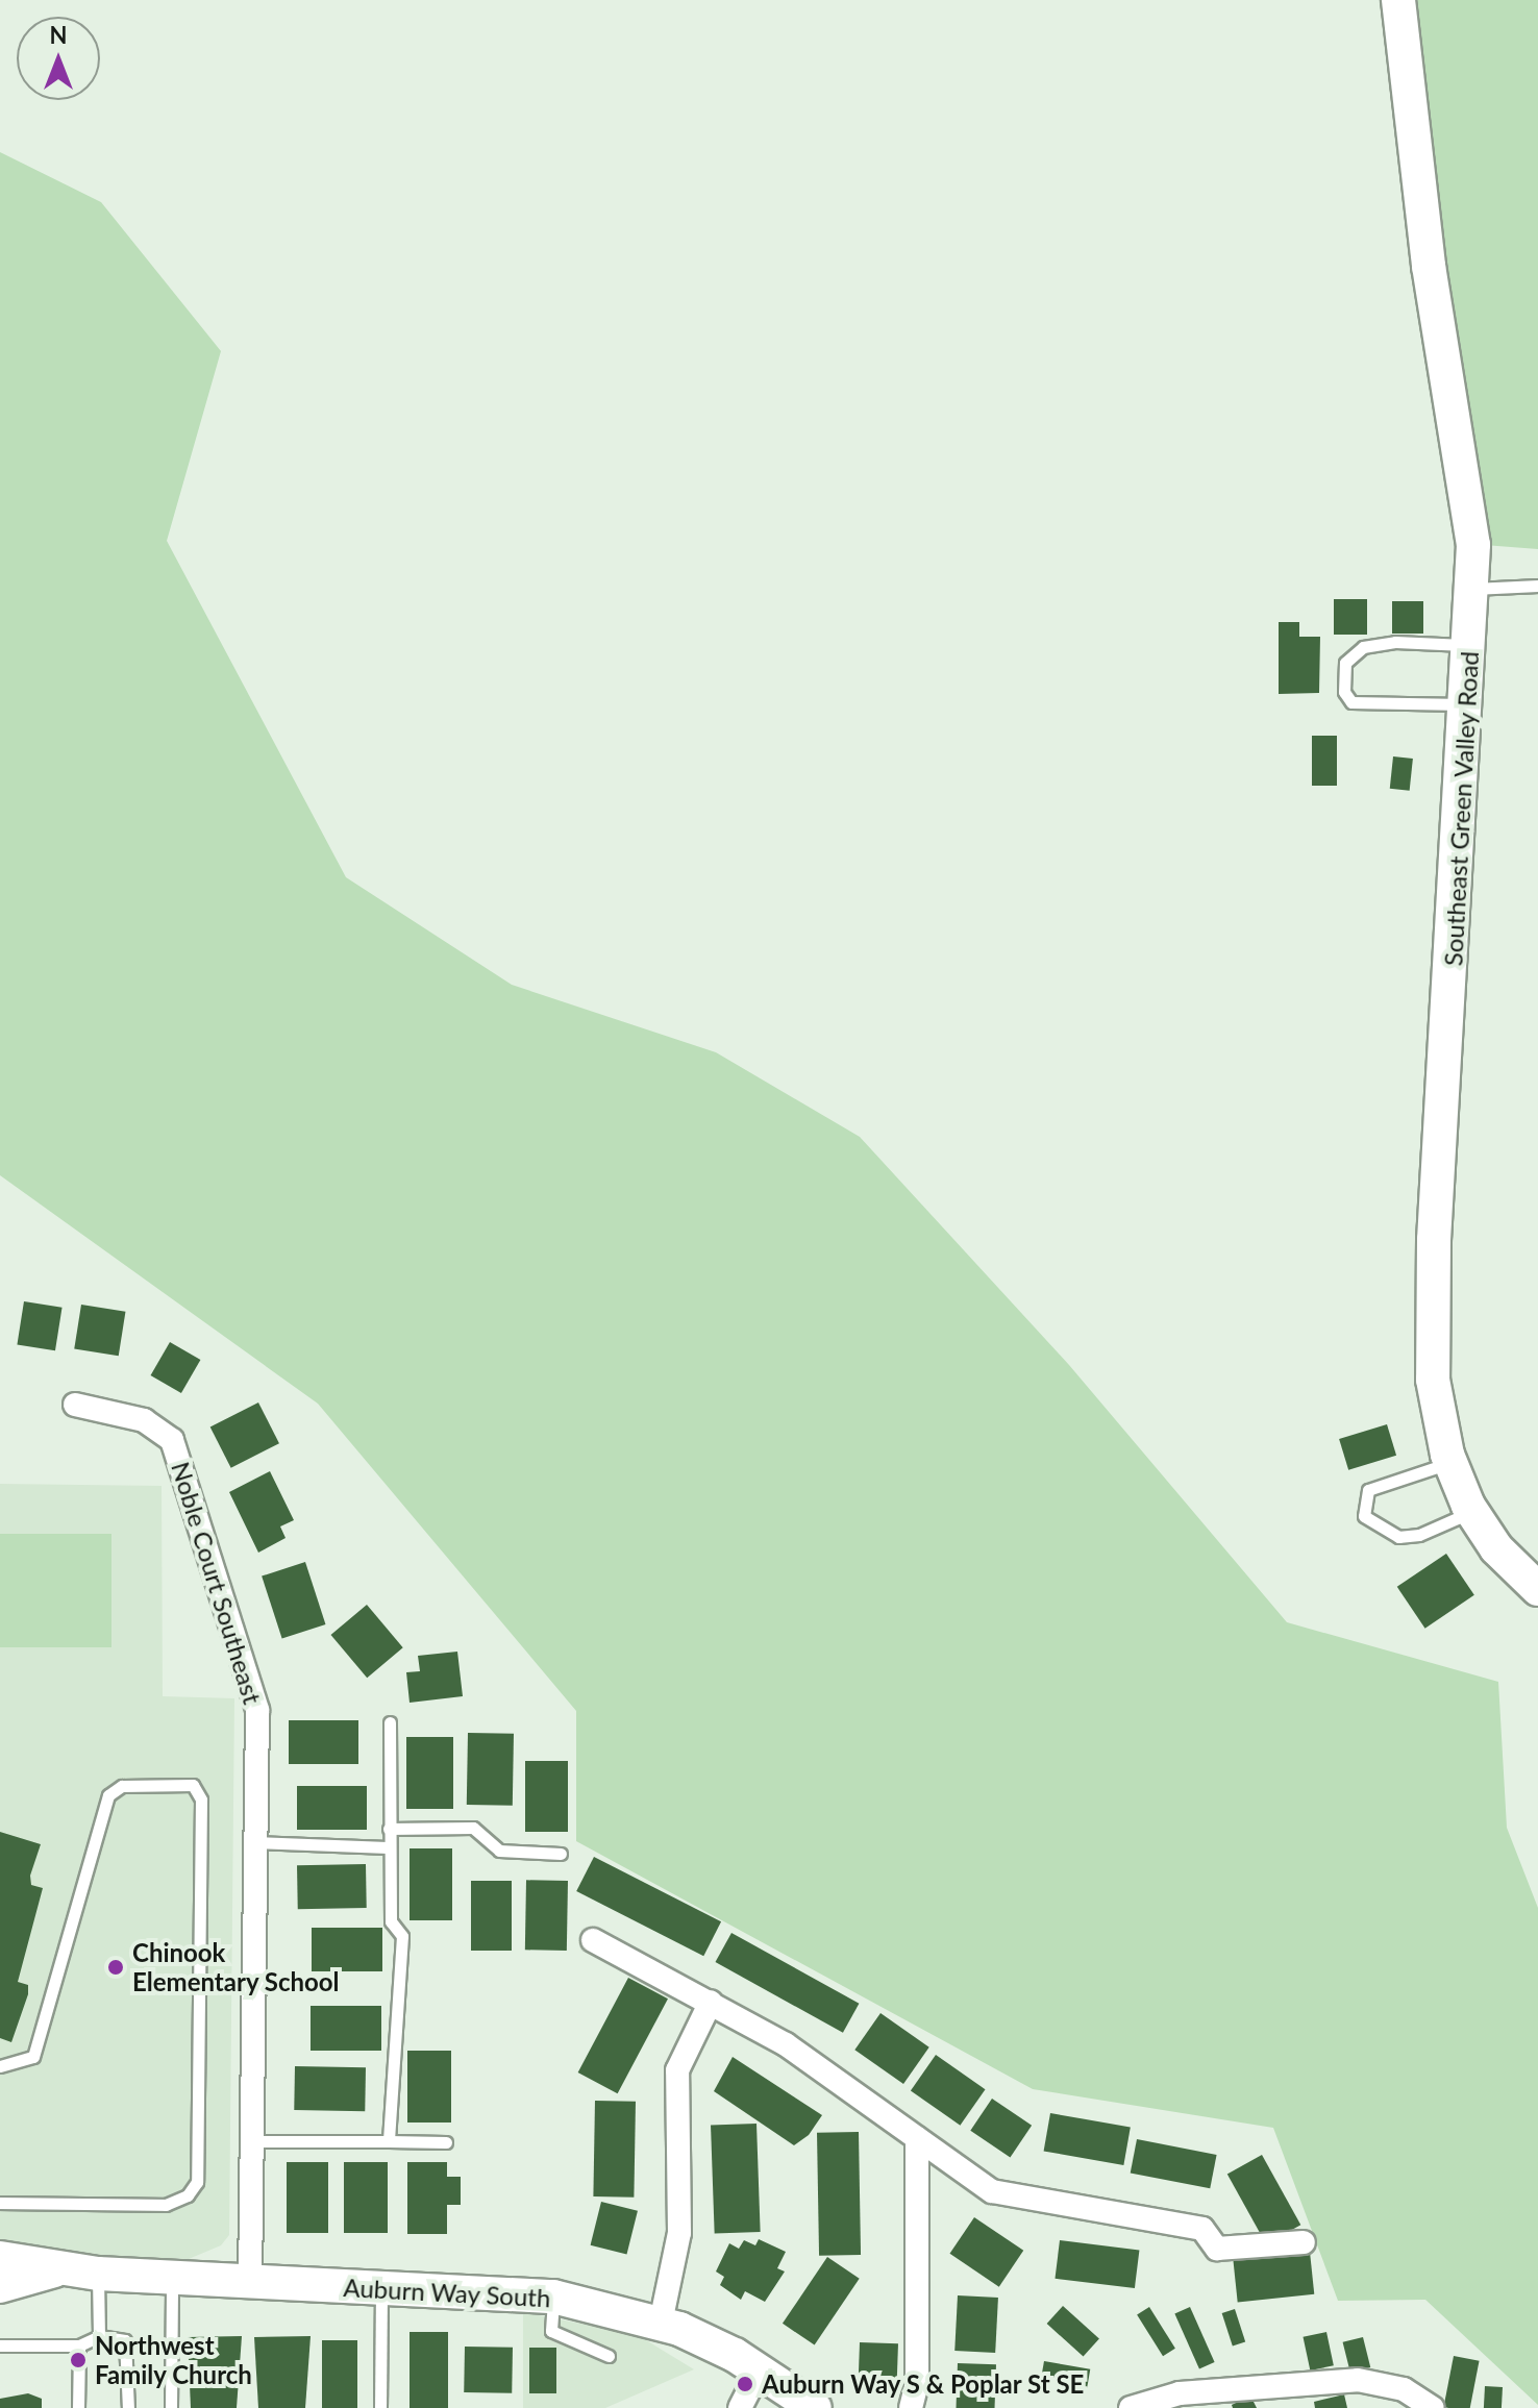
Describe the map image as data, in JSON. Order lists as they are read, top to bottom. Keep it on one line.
{"streets":{"street":["Southeast Green Valley Road","Noble Court Southeast","Auburn Way South"]},"crossings":[["Noble Court Southeast","Auburn Way South"]],"places":["Chinook Elementary School","Northwest Family Church","Auburn Way S & Poplar St SE"],"north":"top"}
